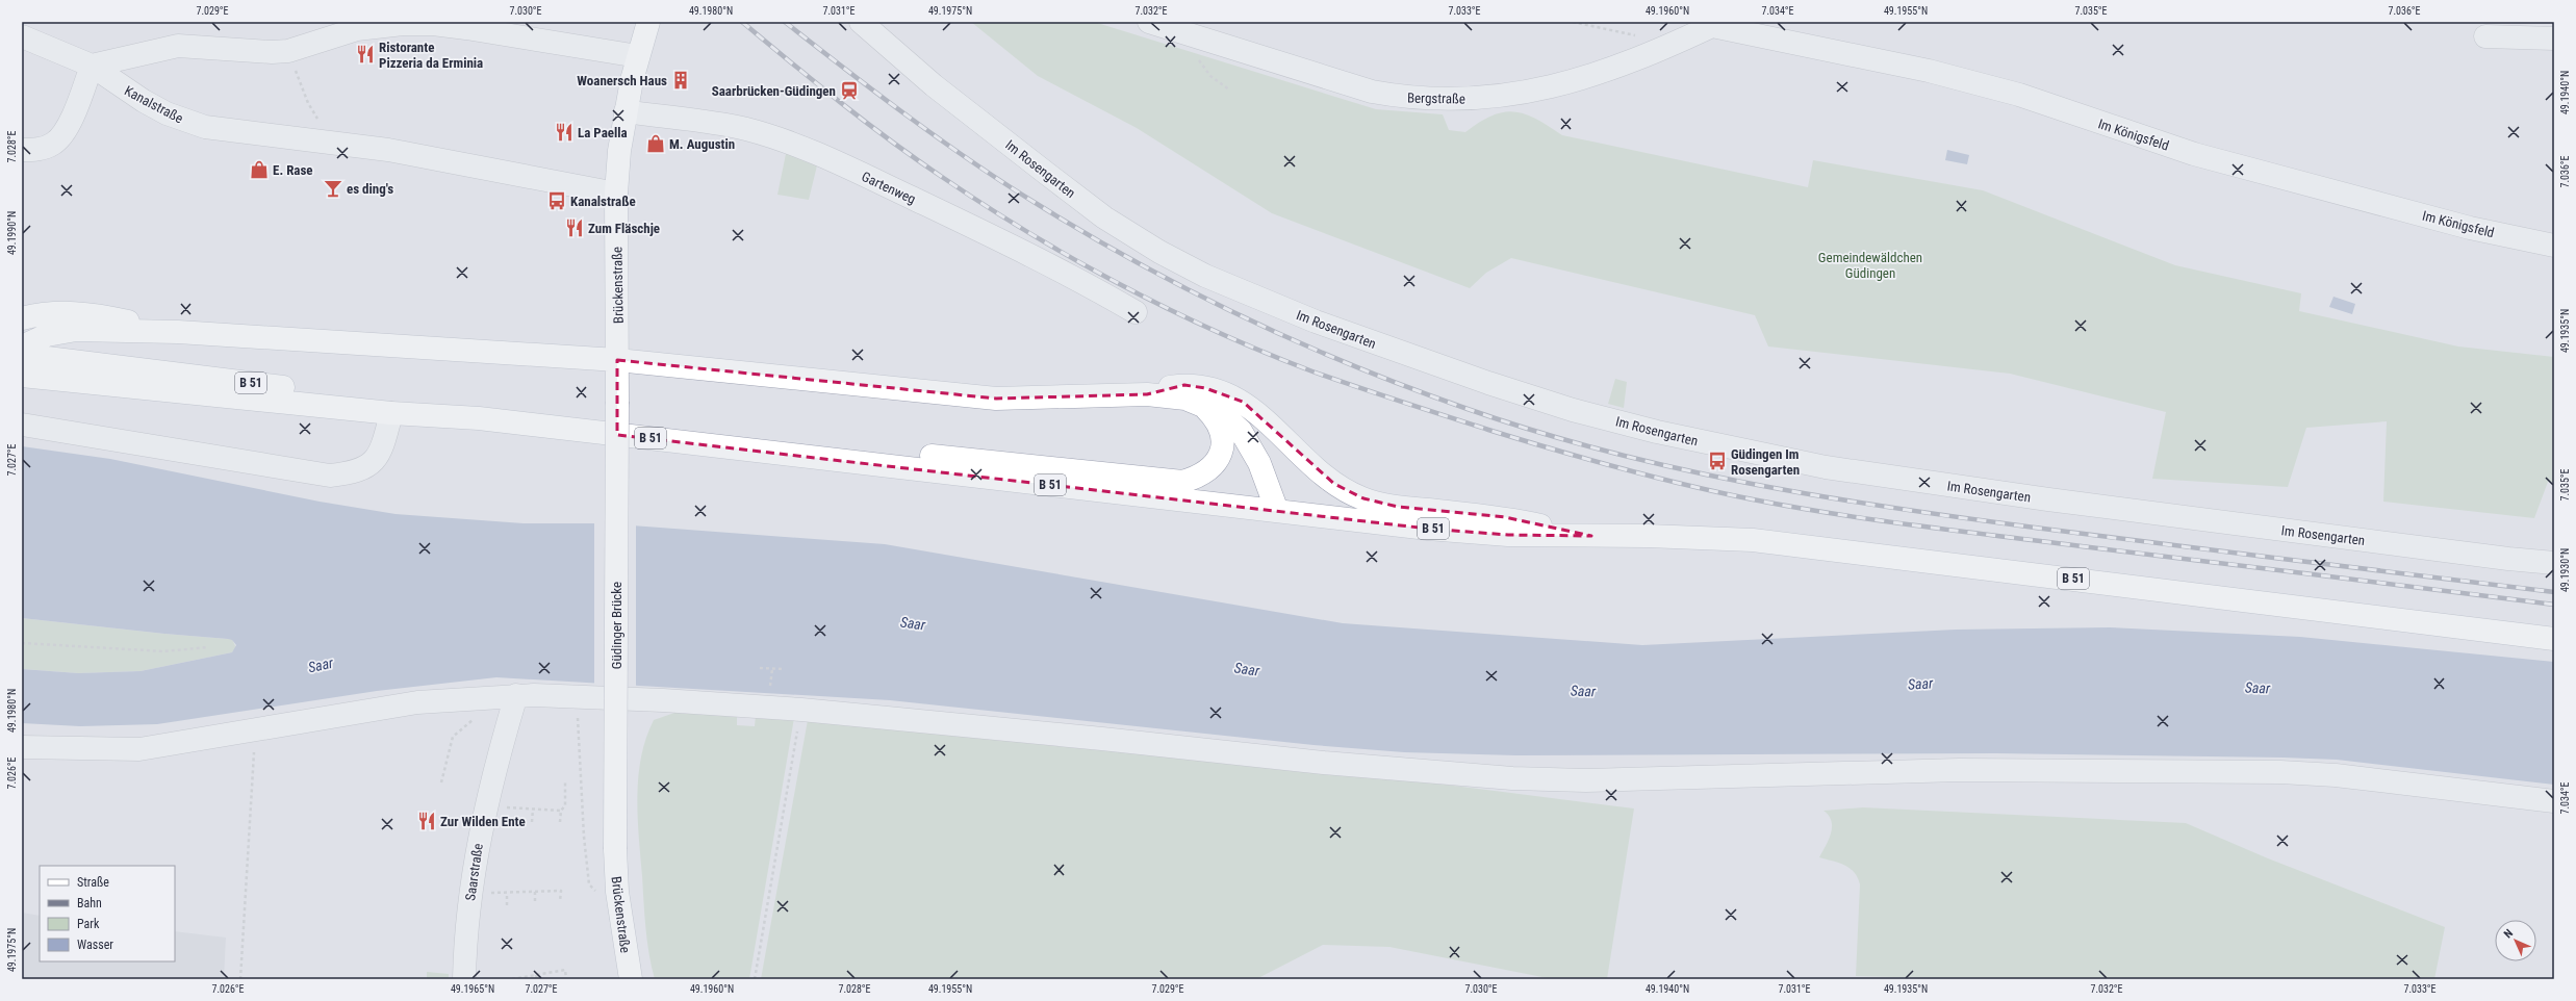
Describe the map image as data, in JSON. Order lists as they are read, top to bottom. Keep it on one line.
{"streets":{"main road":["Brückenstraße","B 51","Güdinger Brücke"],"street":["Bergstraße","Kanalstraße","Im Königsfeld","Im Rosengarten","Gartenweg","Saarstraße"]},"crossings":[["Bergstraße","Im Königsfeld"],["Kanalstraße","Brückenstraße"],["Gartenweg","Brückenstraße"],["Brückenstraße","Güdinger Brücke"]],"water":["Saar"],"parks":["Gemeindewäldchen Güdingen"],"places":{"restaurant":["Ristorante Pizzeria da Erminia","La Paella","Zum Fläschje","Zur Wilden Ente"],"building":["Woanersch Haus"],"station":["Saarbrücken-Güdingen"],"shop":["M. Augustin","E. Rase"],"bar":["es ding's"],"bus stop":["Kanalstraße","Güdingen Im Rosengarten"]},"legend":["Straße","Bahn","Park","Wasser"],"north":"top left","coordinates":["7.029°E","7.030°E","49.1980°N","7.031°E","49.1975°N","7.032°E","7.033°E","49.1960°N","7.034°E","49.1955°N","7.035°E","7.036°E","49.1940°N","7.028°E","49.1990°N","49.1935°N","7.027°E","49.1930°N","7.026°E","49.1965°N"]}
